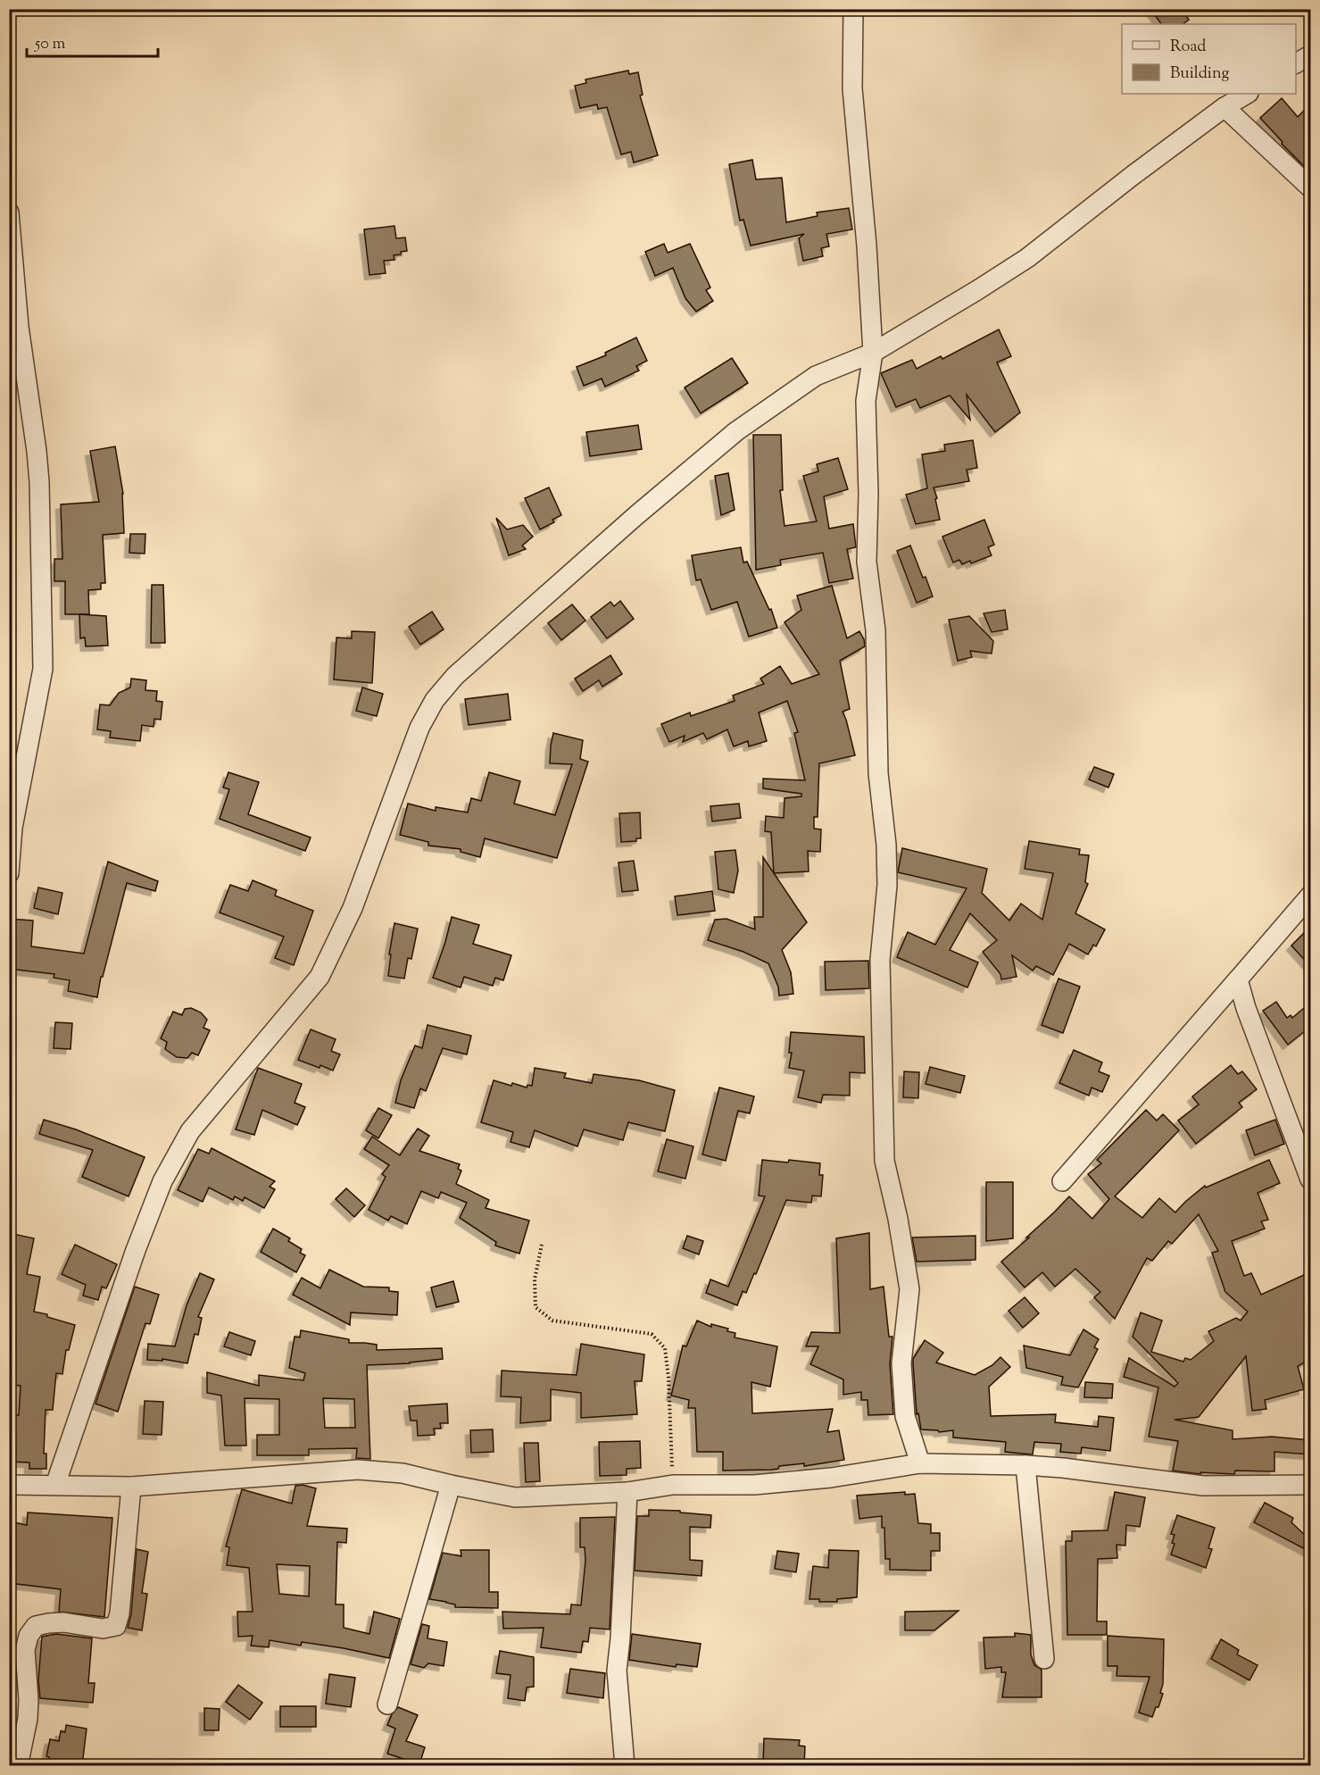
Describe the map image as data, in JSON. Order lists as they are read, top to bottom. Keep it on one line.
{"legend":["Road","Building"],"scale_bar":"50 m"}
